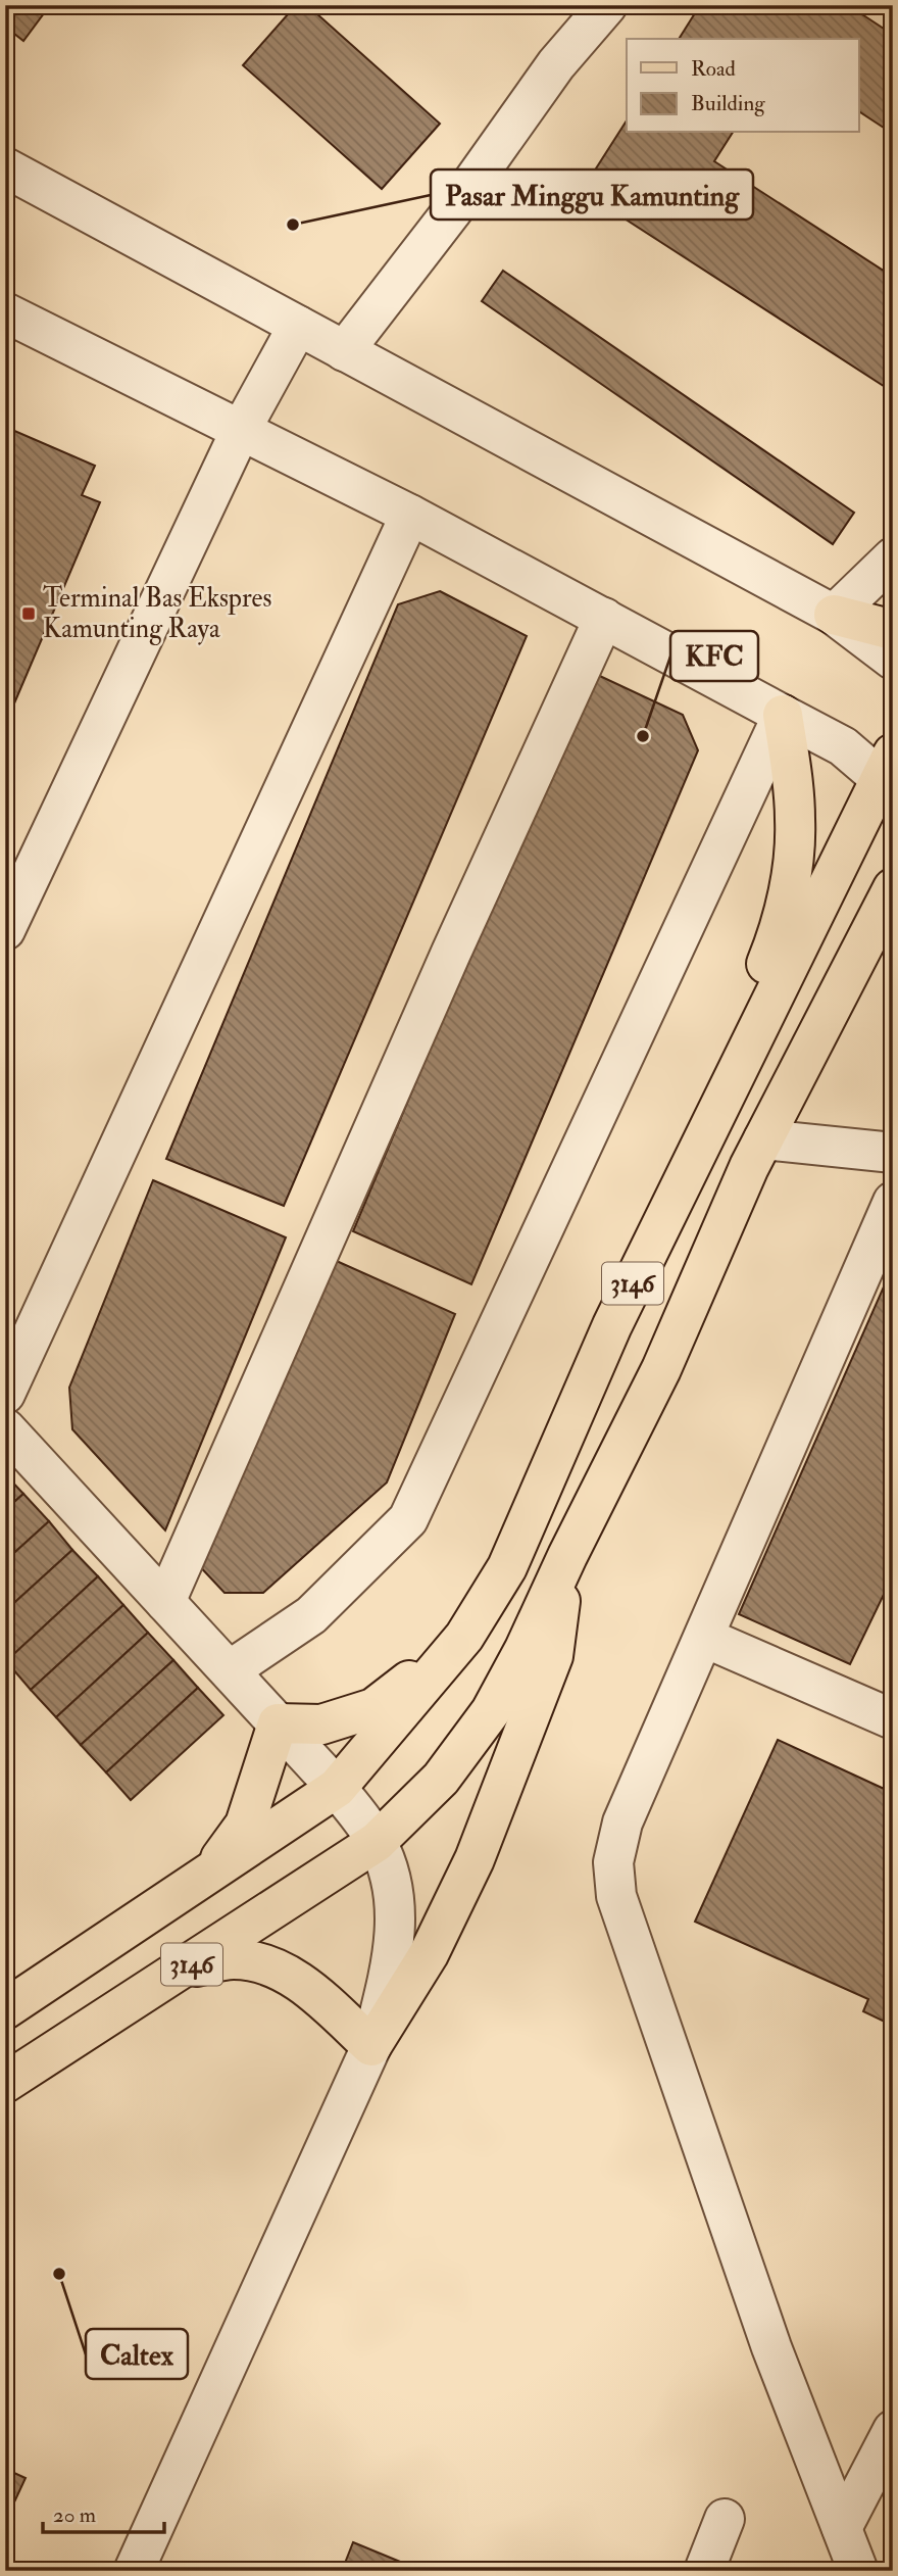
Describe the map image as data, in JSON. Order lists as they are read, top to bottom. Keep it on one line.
{"streets":{"main road":["3146"]},"places":{"other":["Pasar Minggu Kamunting","KFC","Caltex"],"transit":["Terminal Bas Ekspres Kamunting Raya"]},"legend":["Road","Building"],"scale_bar":"20 m"}
